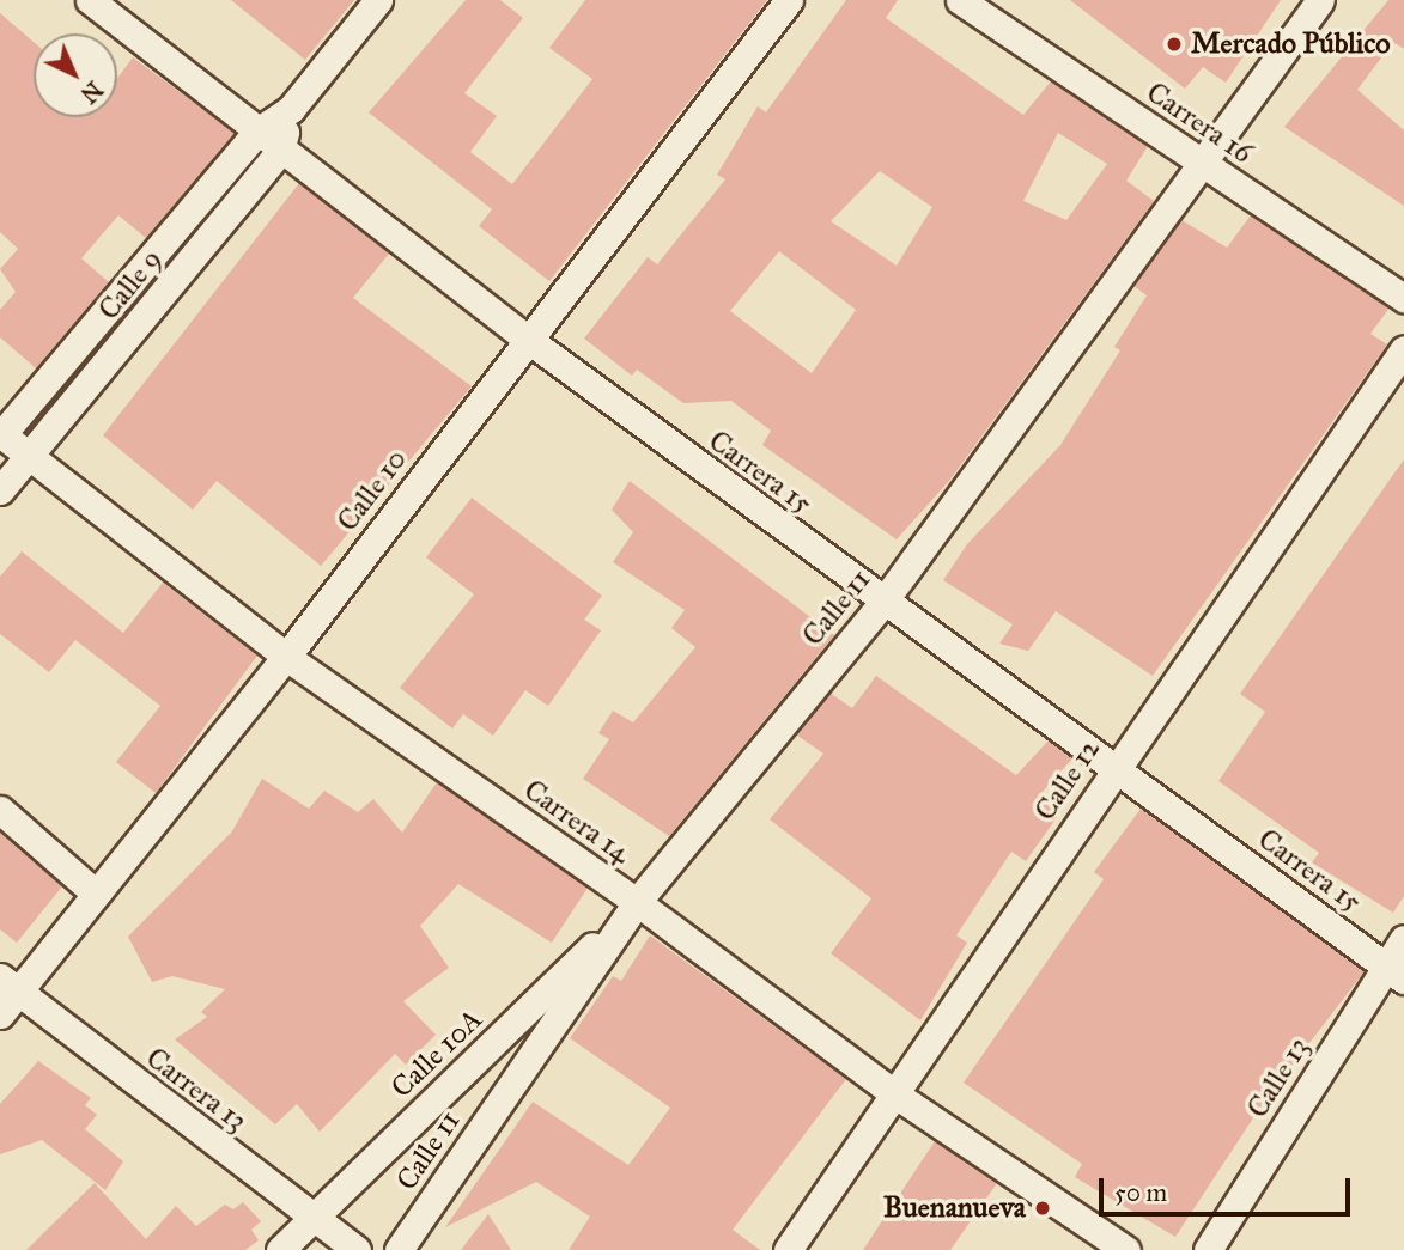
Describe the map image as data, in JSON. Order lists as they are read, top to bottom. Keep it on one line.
{"streets":{"street":["Carrera 16","Calle 9","Carrera 15","Calle 10","Calle 11","Calle 12","Carrera 14","Calle 10A","Calle 13","Carrera 13"]},"crossings":[["Carrera 16","Calle 11"],["Calle 9","Carrera 15"],["Calle 9","Carrera 14"],["Carrera 15","Calle 10"],["Carrera 15","Calle 11"],["Carrera 15","Calle 12"],["Carrera 15","Calle 13"],["Calle 10","Carrera 14"],["Calle 10","Carrera 13"],["Calle 11","Carrera 14"],["Calle 11","Calle 10A"],["Calle 12","Carrera 14"],["Carrera 14","Calle 10A"],["Calle 10A","Carrera 13"]],"places":["Mercado Público","Buenanueva"],"scale_bar":"50 m","north":"bottom right"}
